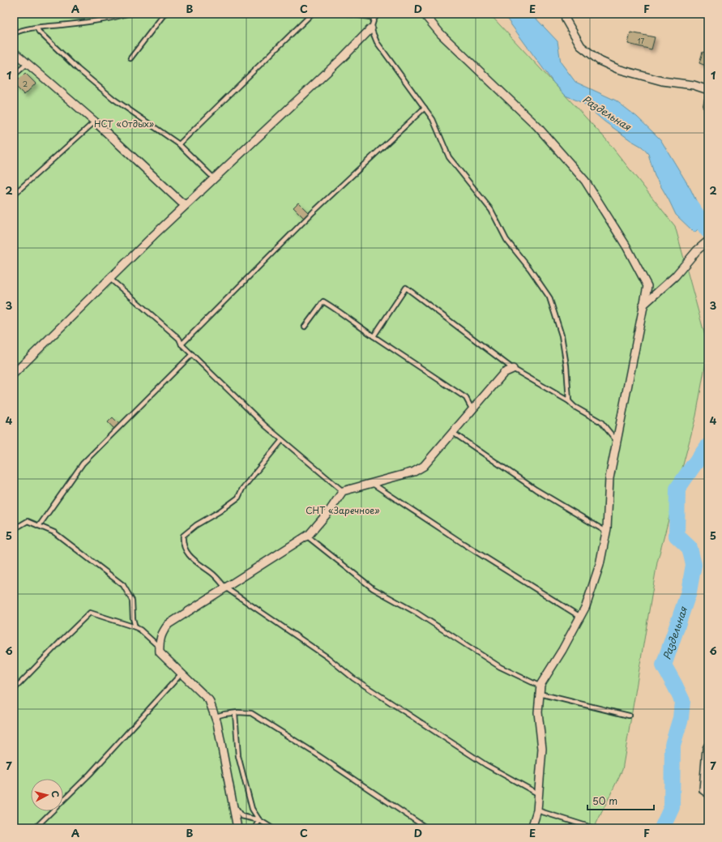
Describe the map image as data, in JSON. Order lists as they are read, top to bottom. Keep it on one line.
{"water":["Раздельная"],"parks":["НСТ «Отдых»","СНТ «Заречное»"],"house_numbers":["17","2"],"scale_bar":"50 m","north":"right","grid":{"columns":["A","B","C","D","E","F"],"rows":["1","2","3","4","5","6","7"]}}
